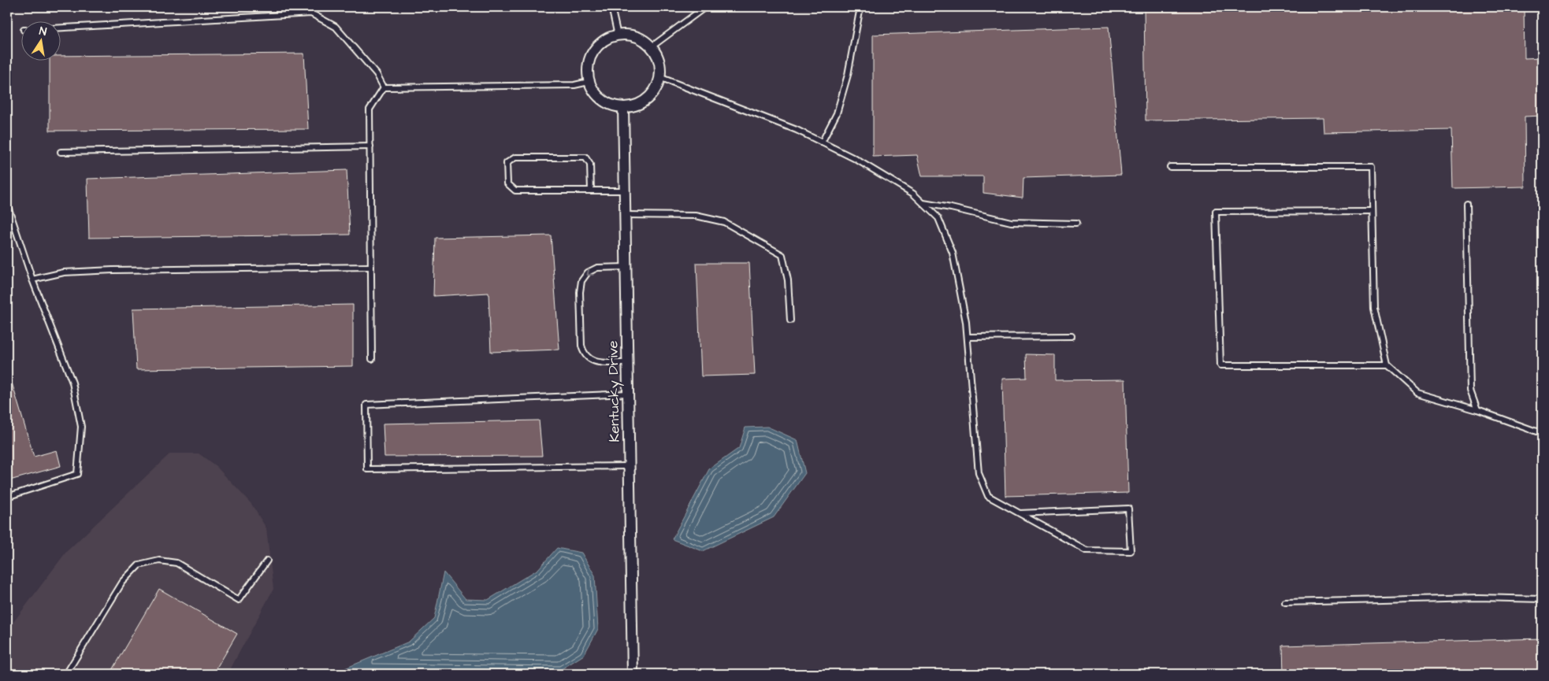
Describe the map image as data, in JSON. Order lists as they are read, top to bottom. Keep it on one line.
{"streets":{"street":["Kentucky Drive"]},"north":"top"}
